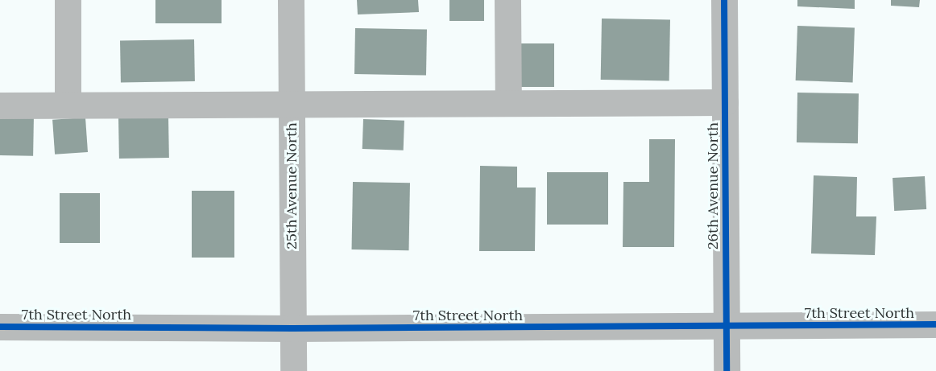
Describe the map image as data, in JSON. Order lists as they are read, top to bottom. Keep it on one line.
{"streets":{"street":["25th Avenue North","26th Avenue North","7th Street North"]},"crossings":[["25th Avenue North","7th Street North"],["26th Avenue North","7th Street North"]]}
